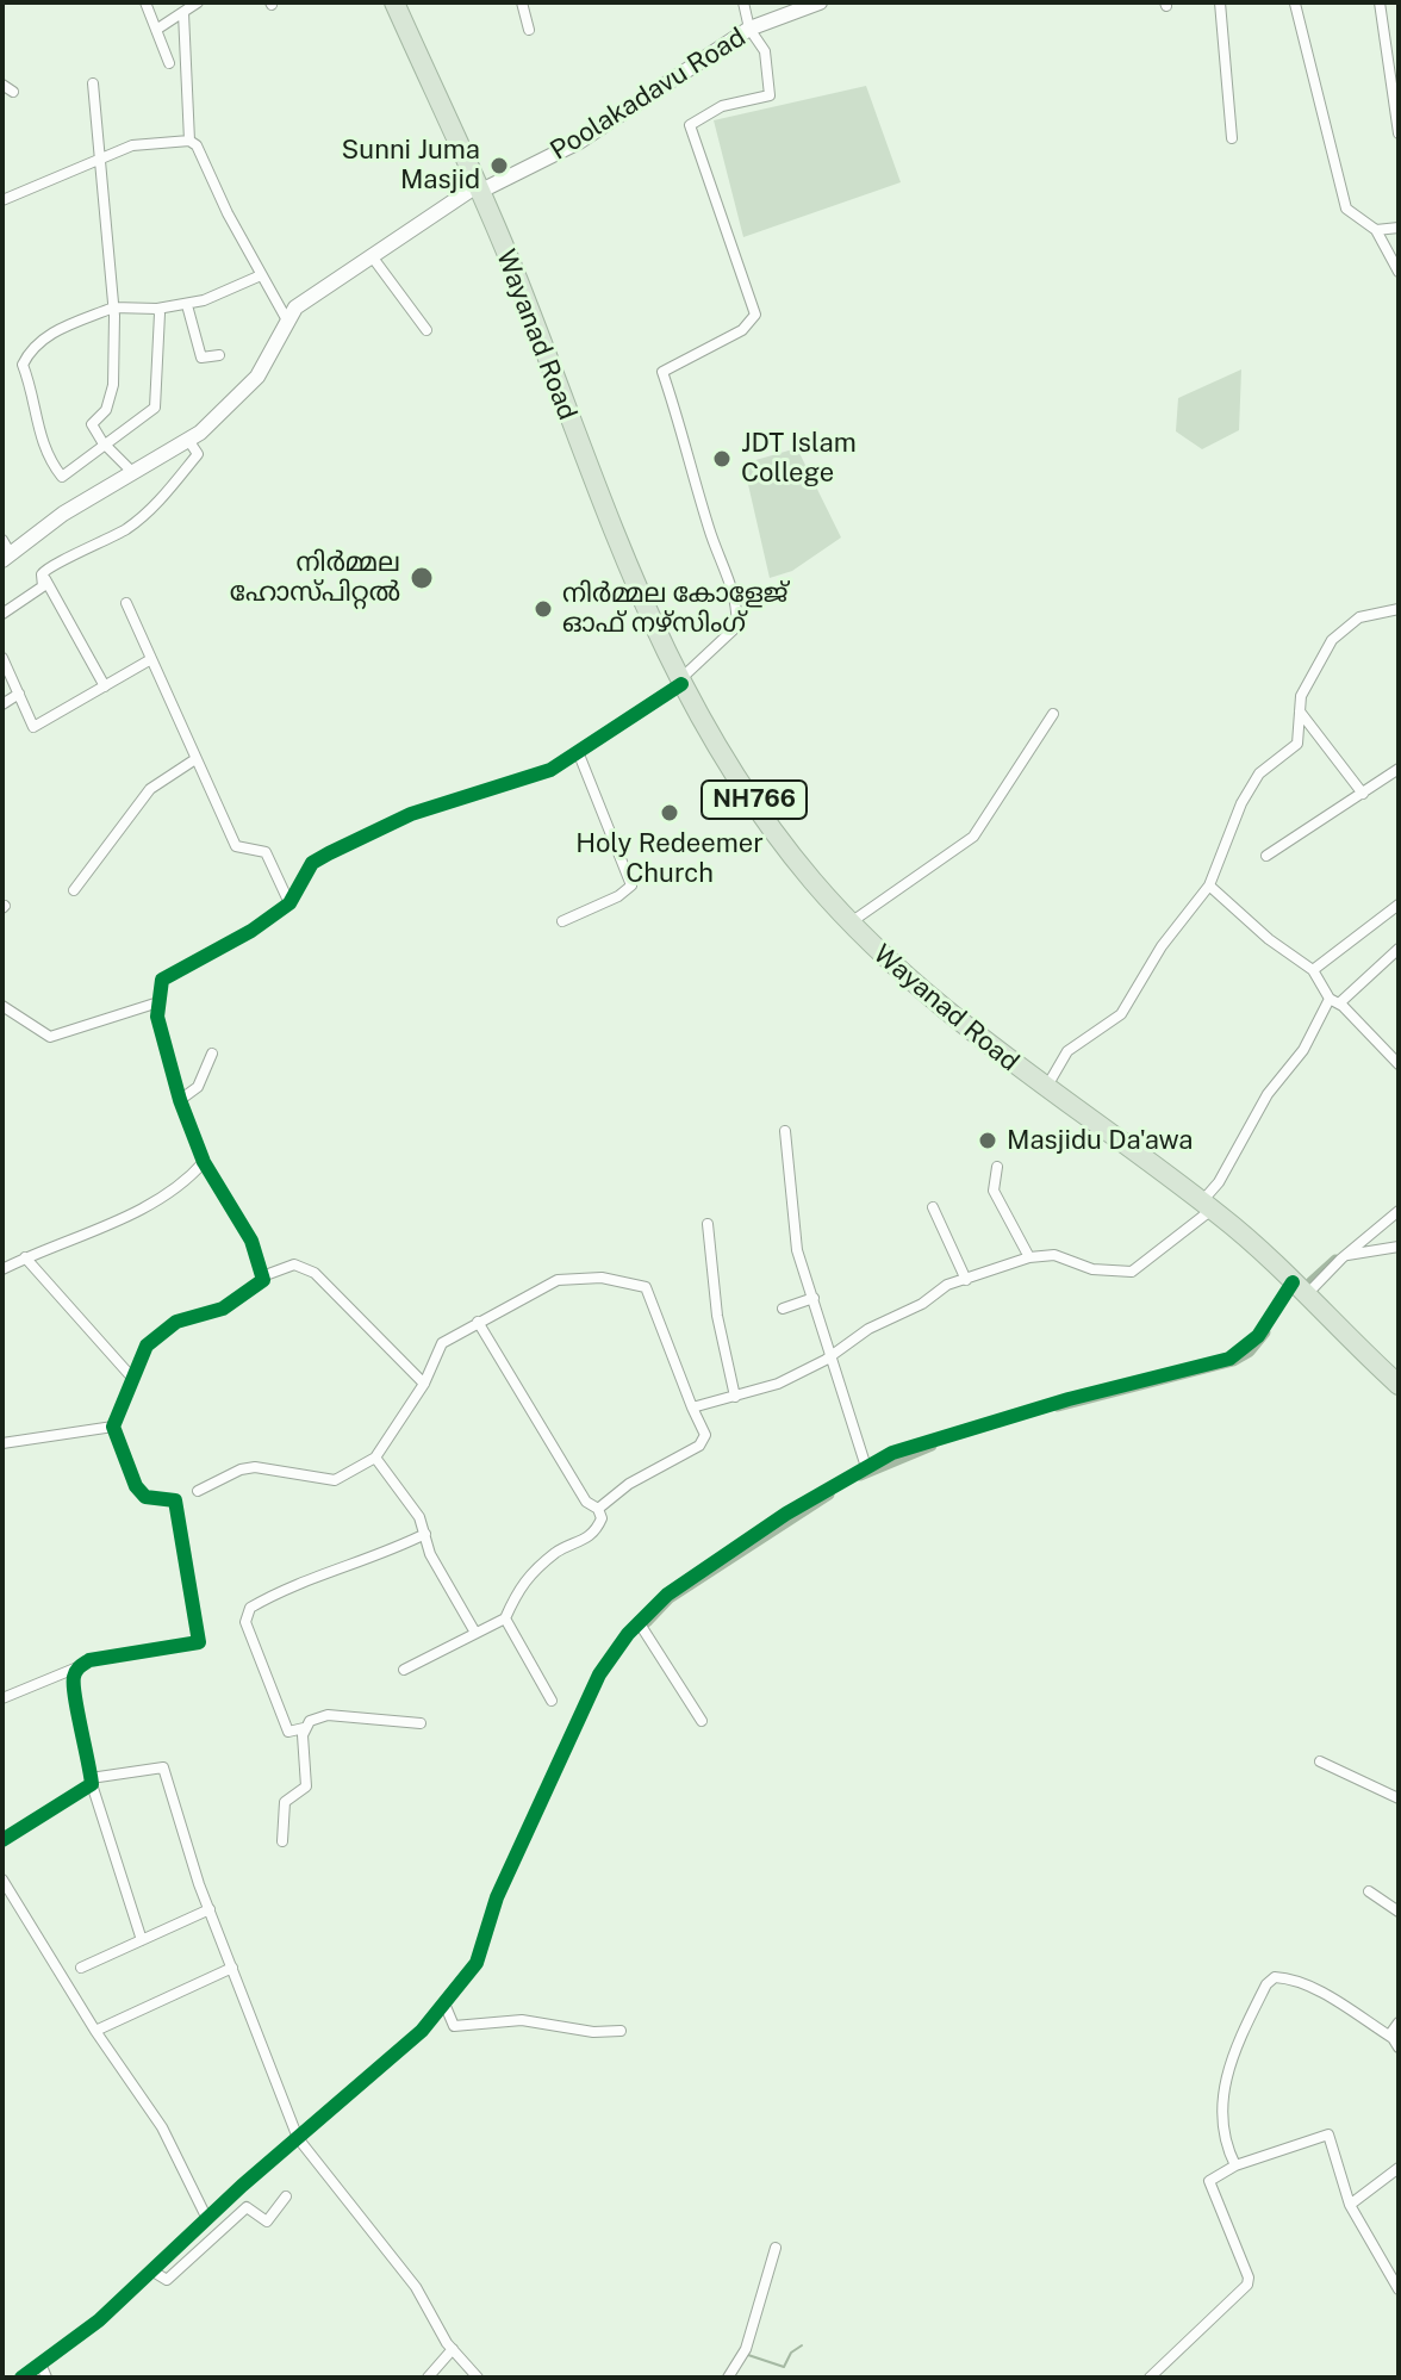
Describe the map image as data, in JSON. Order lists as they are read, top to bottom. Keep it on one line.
{"streets":{"highway":["Wayanad Road","NH766"],"street":["Poolakadavu Road"]},"crossings":[["Poolakadavu Road","Wayanad Road"]],"places":["Sunni Juma Masjid","JDT Islam College","നിർമ്മല ഹോസ്പിറ്റൽ","നിർമ്മല കോളേജ് ഓഫ് നഴ്സിംഗ്","Holy Redeemer Church","Masjidu Da'awa"]}
